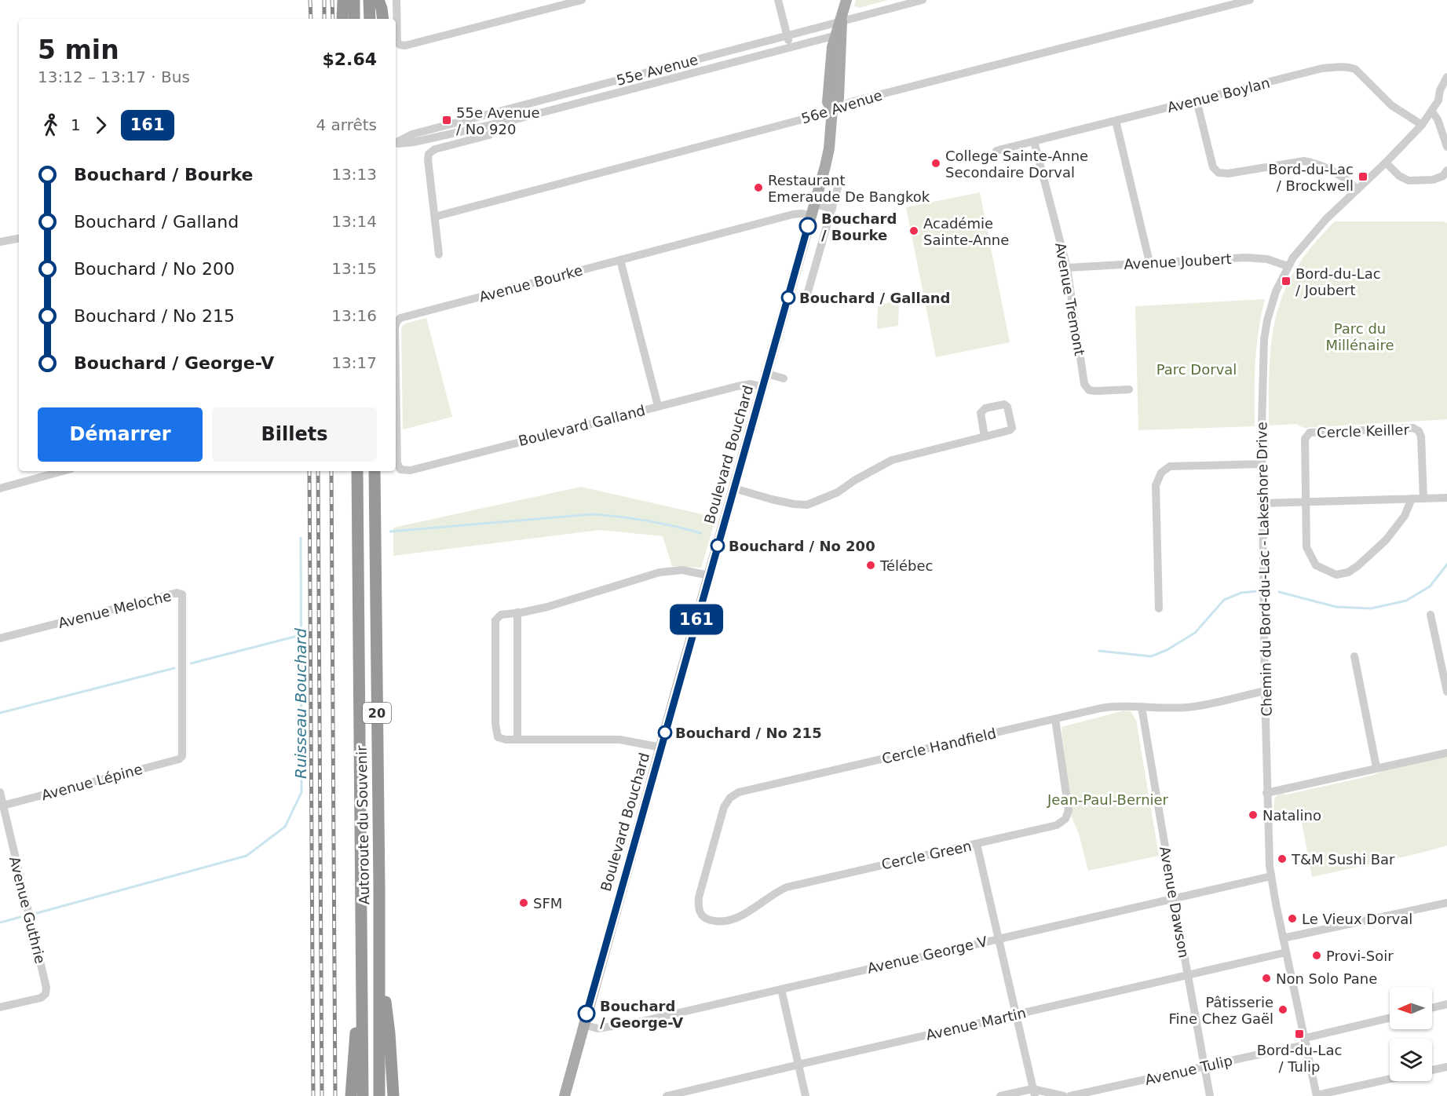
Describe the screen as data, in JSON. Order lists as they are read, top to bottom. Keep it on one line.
{"streets":{"highway":["20","Autoroute du Souvenir"],"main road":["Boulevard Bouchard"],"street":["55e Avenue","Avenue Boylan","56e Avenue","Avenue Joubert","Avenue Bourke","Avenue Tremont","Boulevard Galland","Cercle Keiller","Chemin du Bord-du-Lac - Lakeshore Drive","Avenue Meloche","Cercle Handfield","Avenue Lépine","Cercle Green","Avenue Dawson","Avenue Guthrie","Avenue George V","Avenue Martin","Avenue Tulip"]},"crossings":[["55e Avenue","56e Avenue"],["55e Avenue","Boulevard Bouchard"],["Avenue Boylan","Avenue Tremont"],["Avenue Boylan","Chemin du Bord-du-Lac - Lakeshore Drive"],["56e Avenue","Boulevard Bouchard"],["Avenue Joubert","Avenue Tremont"],["Avenue Joubert","Chemin du Bord-du-Lac - Lakeshore Drive"],["Avenue Bourke","Boulevard Galland"],["Avenue Bourke","Boulevard Bouchard"],["Boulevard Galland","Boulevard Bouchard"],["Boulevard Bouchard","Avenue George V"],["Chemin du Bord-du-Lac - Lakeshore Drive","Cercle Handfield"],["Chemin du Bord-du-Lac - Lakeshore Drive","Avenue George V"],["Chemin du Bord-du-Lac - Lakeshore Drive","Avenue Martin"],["Chemin du Bord-du-Lac - Lakeshore Drive","Avenue Tulip"],["Avenue Meloche","Avenue Lépine"],["Cercle Handfield","Cercle Green"],["Cercle Handfield","Avenue Dawson"],["Avenue Lépine","Avenue Guthrie"],["Avenue Dawson","Avenue George V"],["Avenue Dawson","Avenue Martin"],["Avenue Dawson","Avenue Tulip"]],"water":["Ruisseau Bouchard"],"parks":["Parc du Millénaire","Parc Dorval","Jean-Paul-Bernier"],"places":{"transit":["55e Avenue / No 920","Bord-du-Lac / Brockwell","Bord-du-Lac / Joubert","Bord-du-Lac / Tulip"],"other":["College Sainte-Anne Secondaire Dorval","Restaurant Emeraude De Bangkok","Bouchard / Bourke","Académie Sainte-Anne","Bouchard / Galland","Bouchard / No 200","Télébec","Bouchard / No 215","Natalino","T&M Sushi Bar","SFM","Le Vieux Dorval","Provi-Soir","Non Solo Pane","Pâtisserie Fine Chez Gaël","Bouchard / George-V"]},"lines":["bus line 161"],"north":"left","page":{"on_map":"161","heading":["5 min","13:12 – 13:17 · Bus","$2.64"],"legs":["1","161","4 arrêts"],"list":[{"name":"Bouchard / Bourke","value":"13:13"},{"name":"Bouchard / Galland","value":"13:14"},{"name":"Bouchard / No 200","value":"13:15"},{"name":"Bouchard / No 215","value":"13:16"},{"name":"Bouchard / George-V","value":"13:17"}],"buttons":["Démarrer","Billets"]}}
